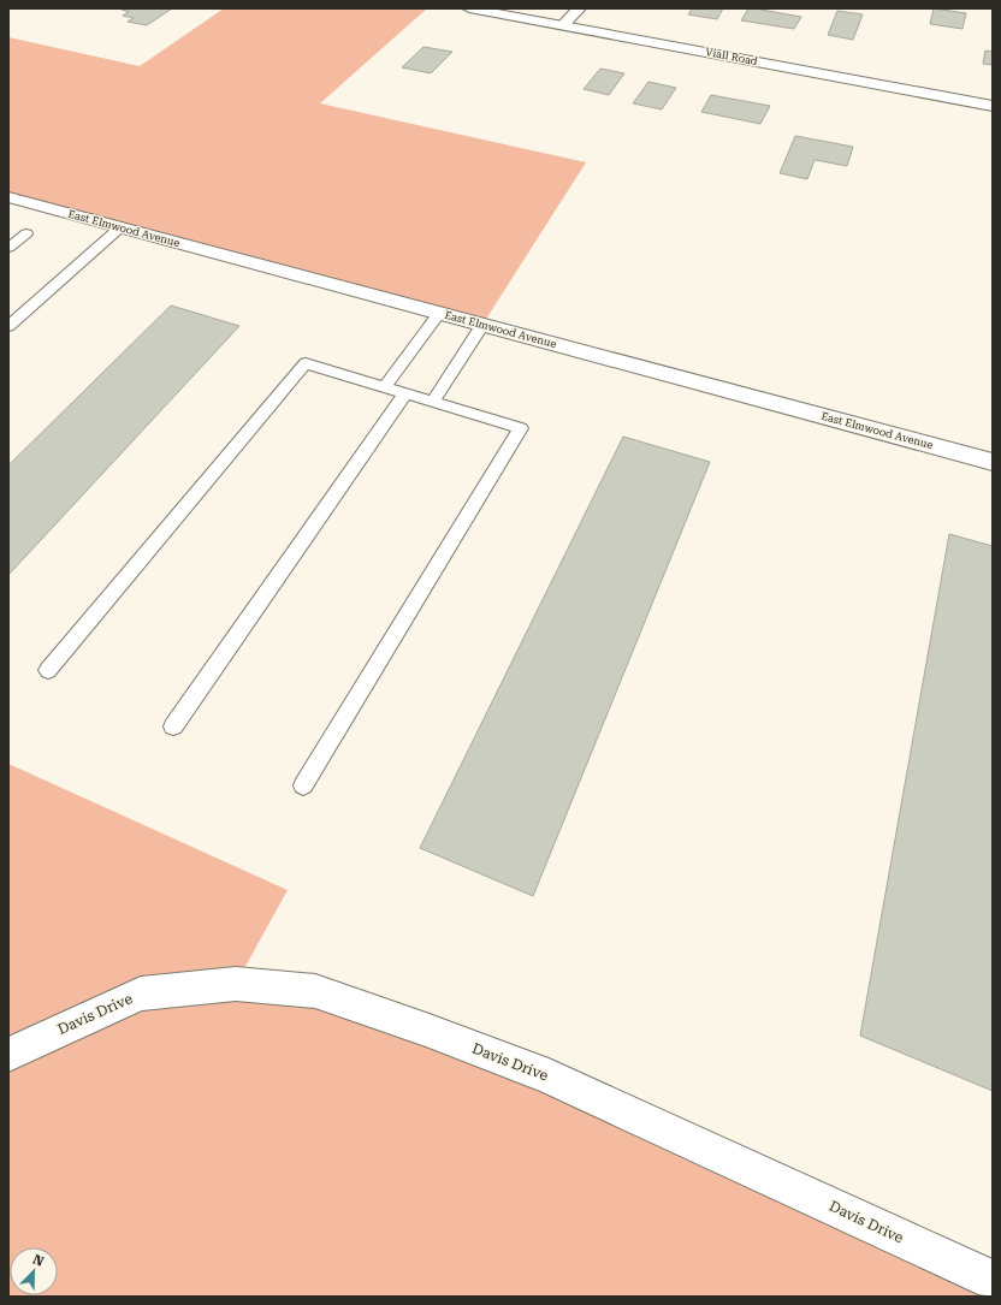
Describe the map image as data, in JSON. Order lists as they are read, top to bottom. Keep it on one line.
{"streets":{"street":["Viall Road","East Elmwood Avenue","Davis Drive"]},"north":"top right"}
